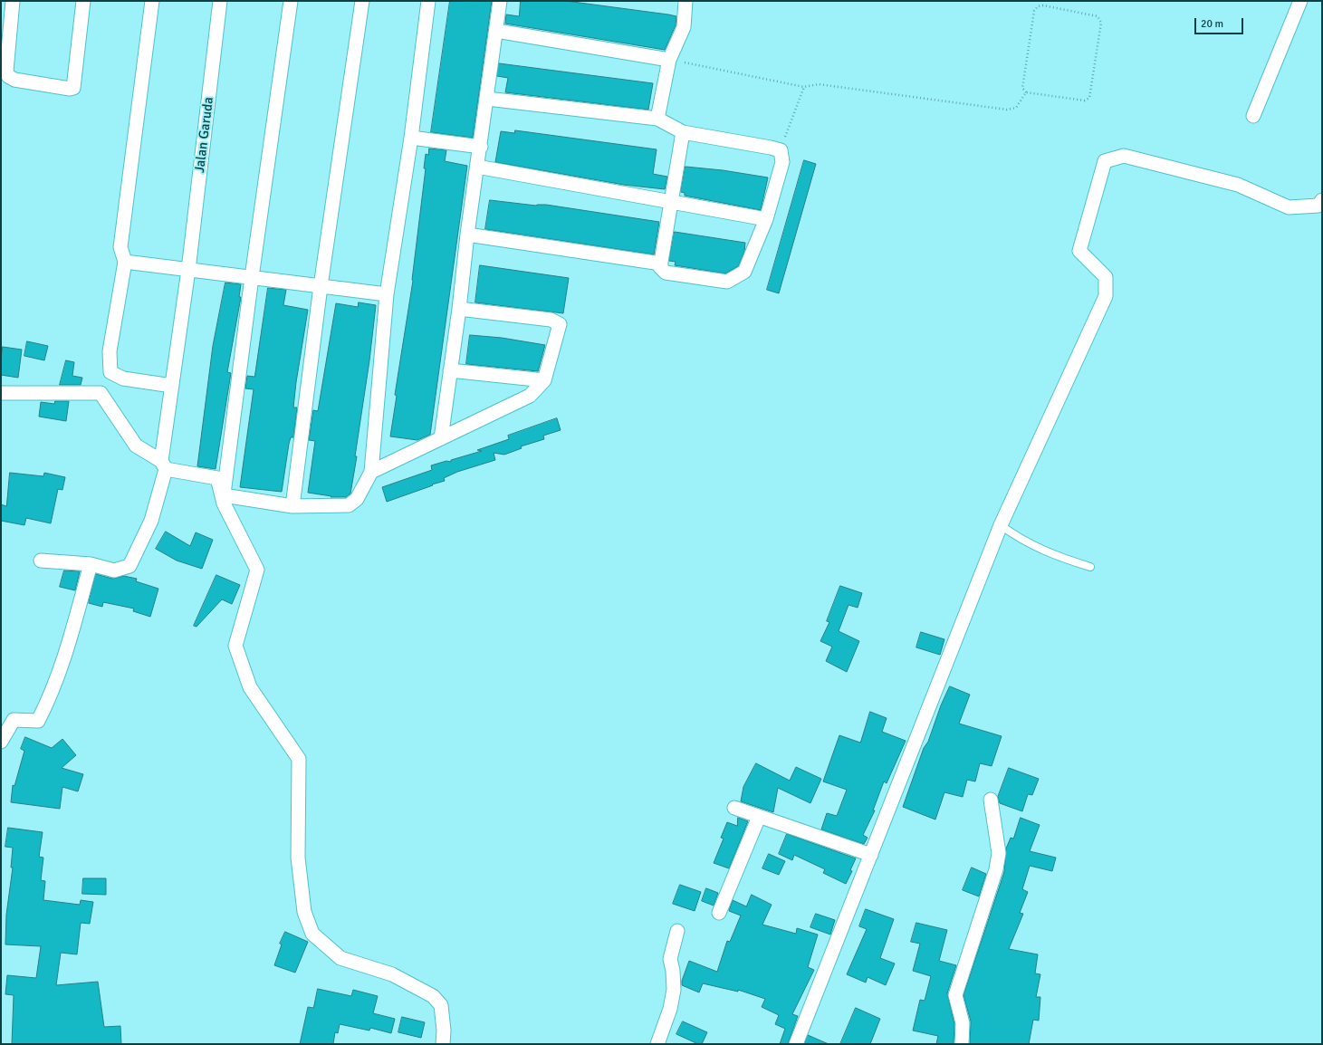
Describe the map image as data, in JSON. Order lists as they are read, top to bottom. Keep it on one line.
{"streets":{"street":["Jalan Garuda"]},"scale_bar":"20 m"}
